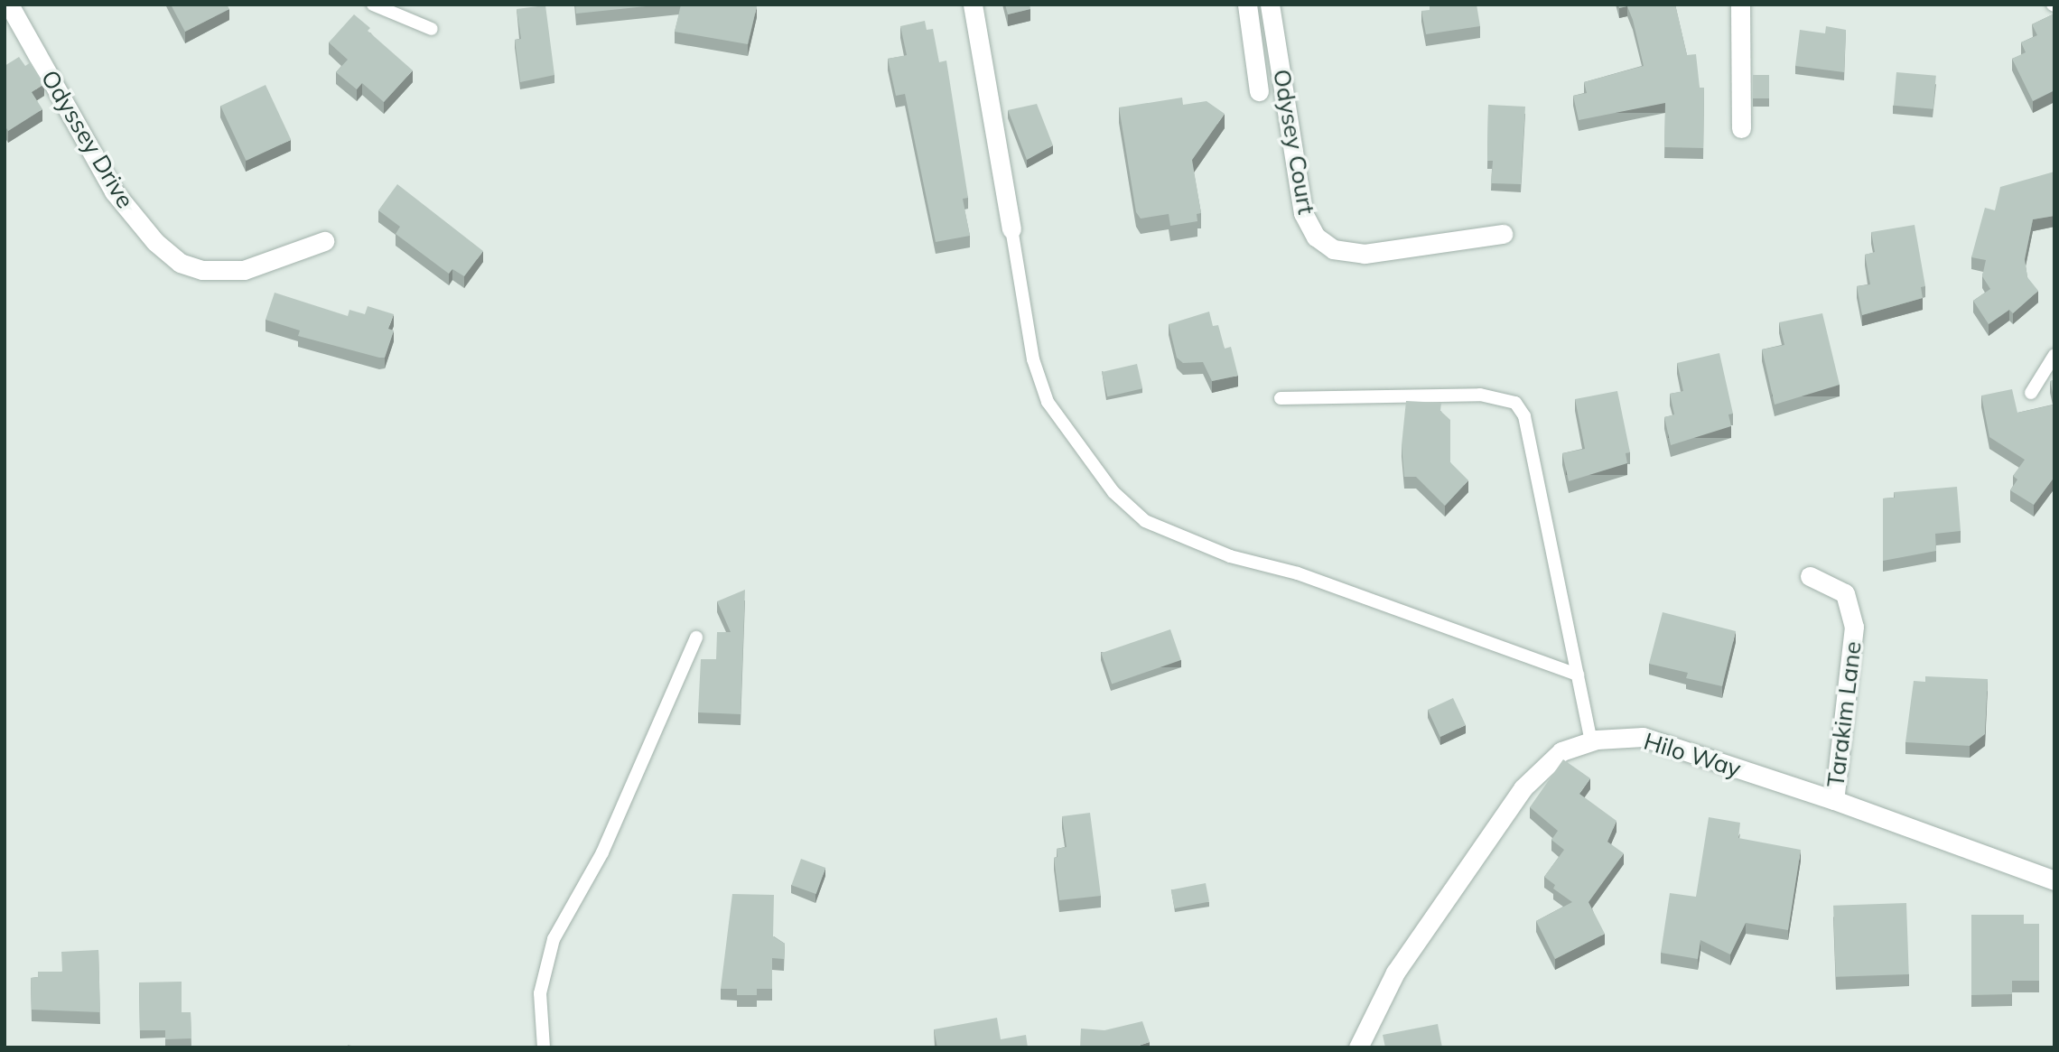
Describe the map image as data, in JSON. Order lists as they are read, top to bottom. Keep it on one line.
{"streets":{"street":["Odyssey Drive","Odysey Court","Tarakim Lane","Hilo Way"]},"crossings":[["Tarakim Lane","Hilo Way"]]}
